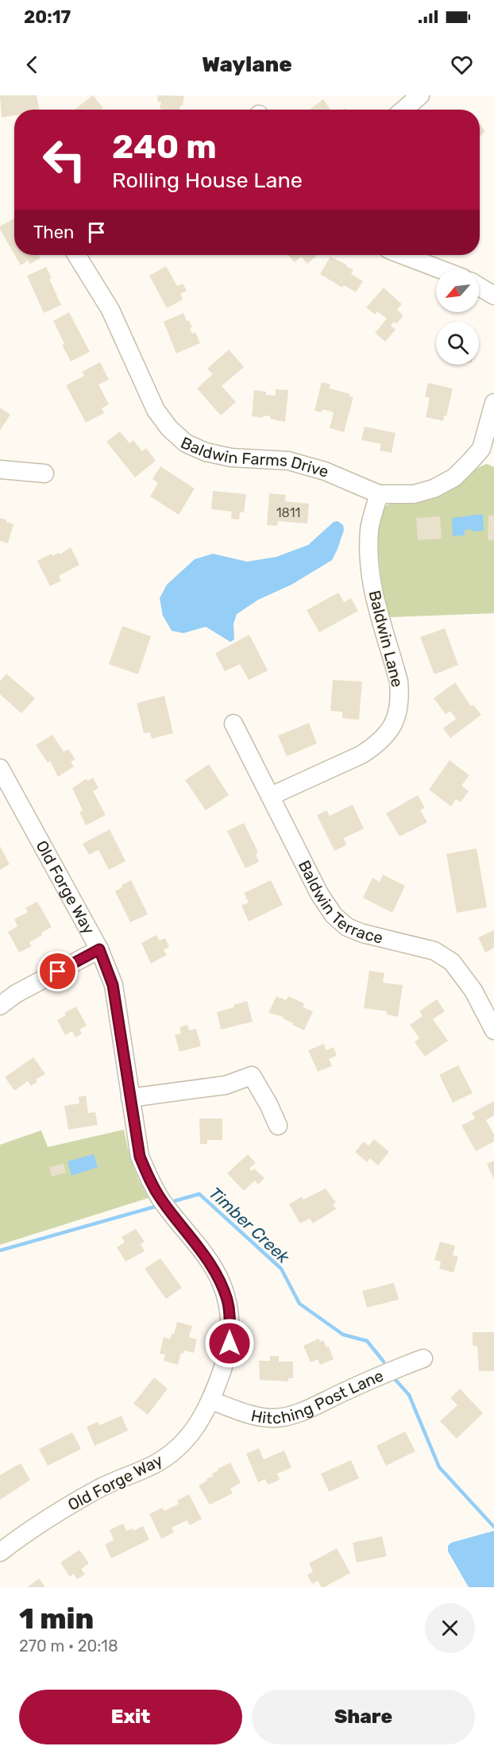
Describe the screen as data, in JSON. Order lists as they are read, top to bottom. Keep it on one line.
{"streets":{"street":["Baldwin Farms Drive","Baldwin Lane","Old Forge Way","Baldwin Terrace","Hitching Post Lane"]},"crossings":[["Baldwin Farms Drive","Baldwin Lane"],["Baldwin Lane","Baldwin Terrace"],["Old Forge Way","Hitching Post Lane"]],"water":["Timber Creek"],"house_numbers":["1811"],"north":"bottom left","page":{"status":"20:17","header":"Waylane","turn":["240 m","Rolling House Lane"],"then":"Then","heading":["1 min","270 m · 20:18"],"buttons":["Exit","Share"]}}
